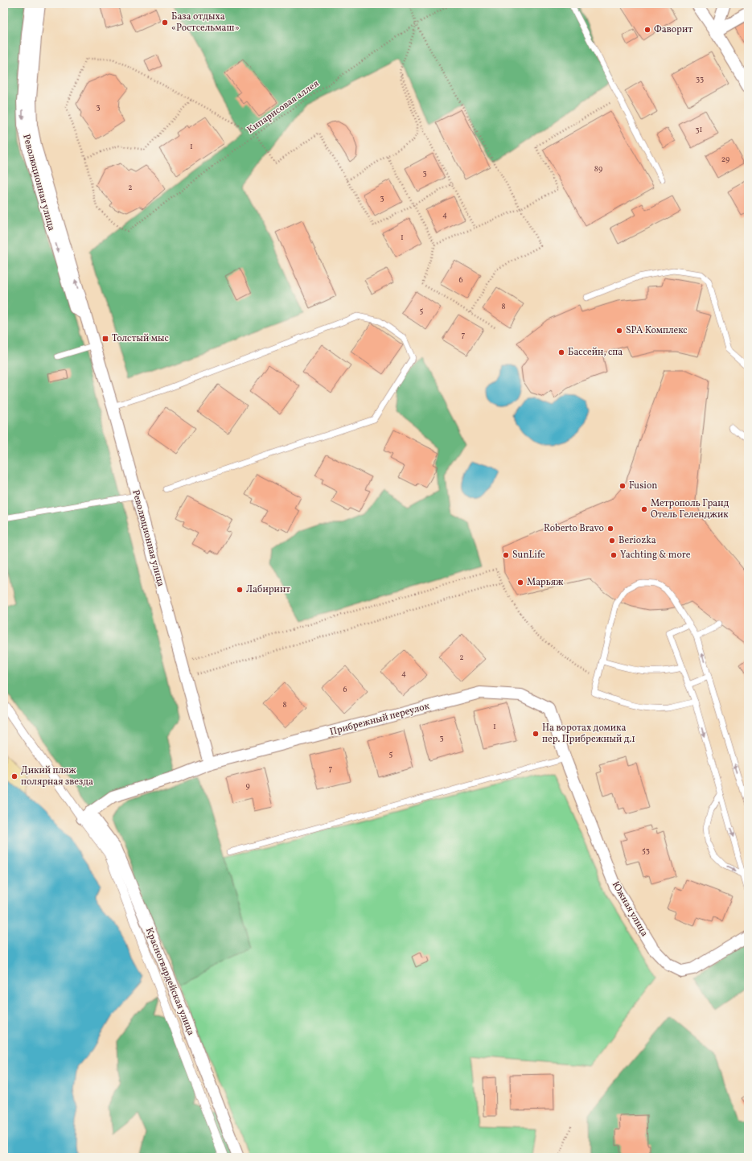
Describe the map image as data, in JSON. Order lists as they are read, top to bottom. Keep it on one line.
{"streets":{"street":["Революционная улица","Прибрежный переулок","Южная улица","Красногвардейская улица"],"path":["Кипарисовая аллея"]},"crossings":[["Революционная улица","Прибрежный переулок"],["Прибрежный переулок","Южная улица"],["Прибрежный переулок","Красногвардейская улица"]],"places":{"other":["База отдыха «Ростсельмаш»","Фаворит","SPA Комплекс","Бассейн, спа","Fusion","Метрополь Гранд Отель Геленджик","Roberto Bravo","Beriozka","SunLife","Yachting & more","Марьяж","Лабиринт","На воротах домика пер. Прибрежный д.1","Дикий пляж полярная звезда"],"transit":["Толстый мыс"]},"house_numbers":["33","3","31","1","29","89","3","2","3","4","1","6","8","5","7","2","4","6","8","1","3","5","7","9","53"]}
